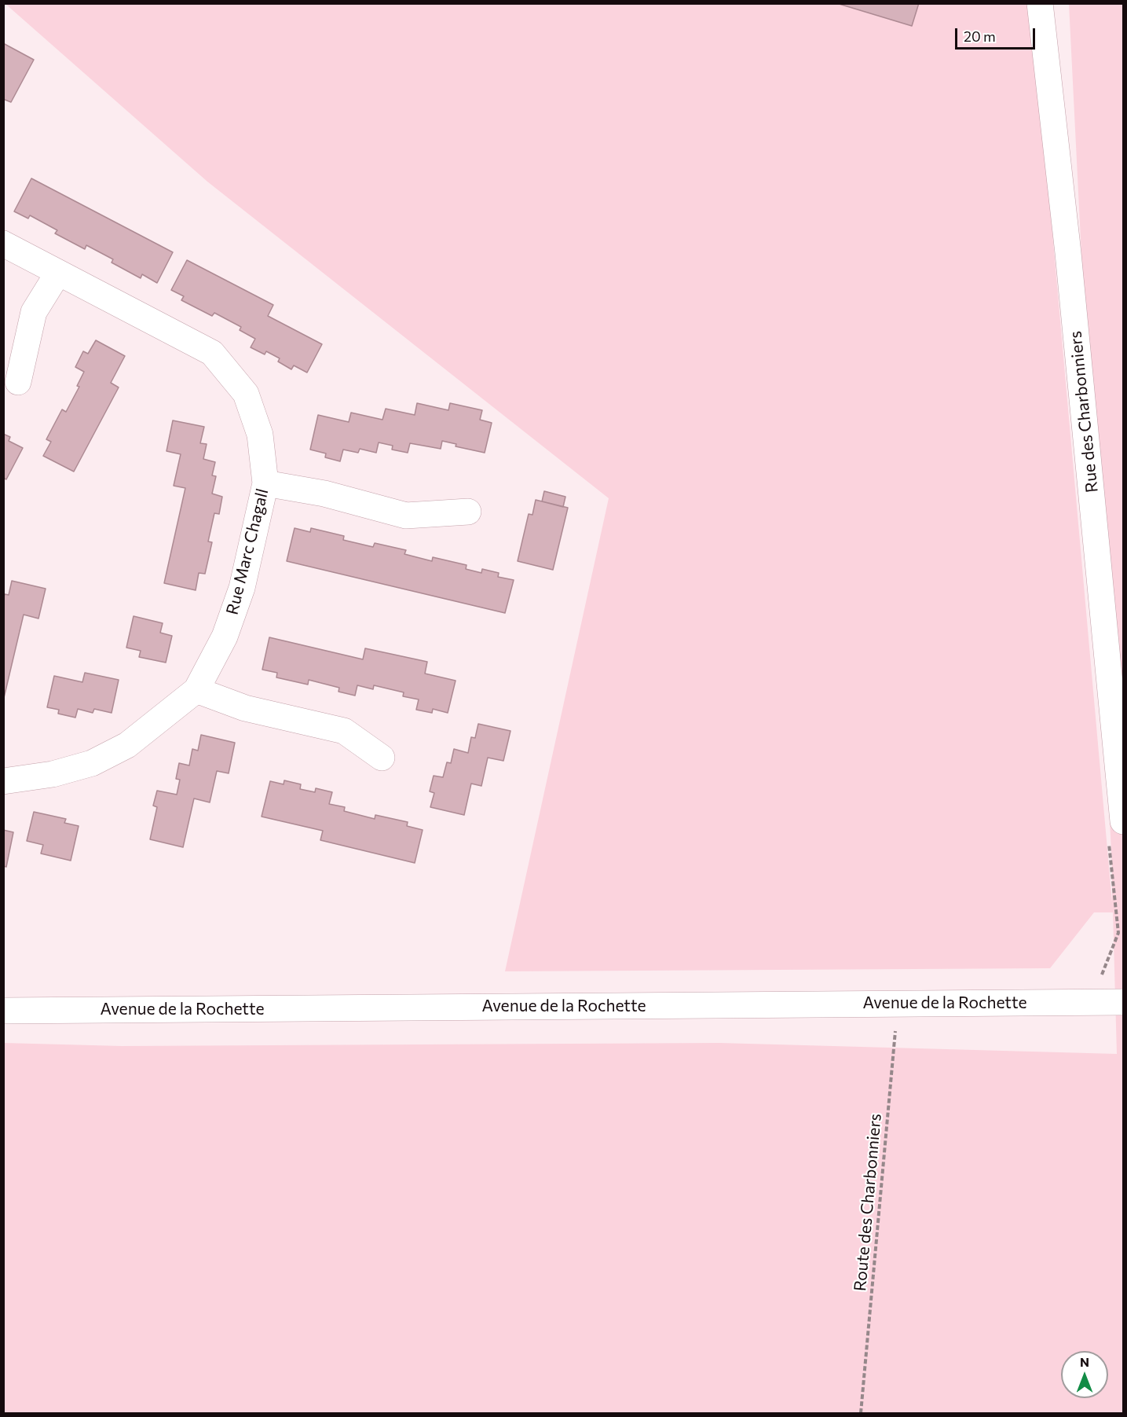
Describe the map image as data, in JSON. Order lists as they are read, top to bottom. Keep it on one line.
{"streets":{"street":["Rue des Charbonniers","Rue Marc Chagall","Avenue de la Rochette"],"path":["Route des Charbonniers"]},"scale_bar":"20 m","north":"top"}
